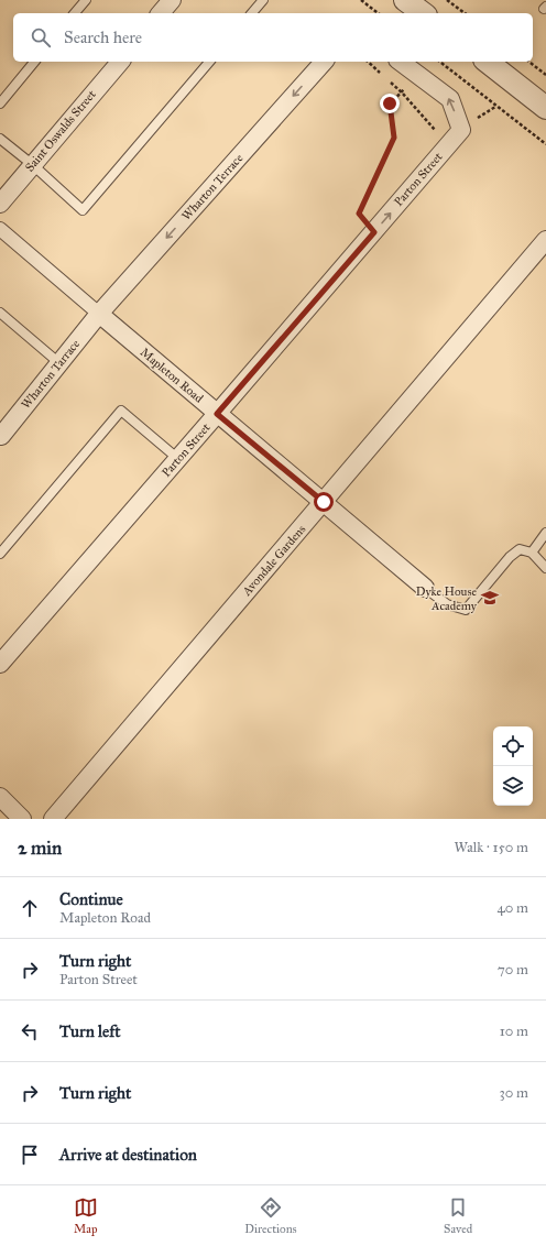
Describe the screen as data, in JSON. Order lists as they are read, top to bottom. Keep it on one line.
{"streets":{"street":["Saint Oswalds Street","Parton Street","Wharton Terrace","Wharton Tarrace","Mapleton Road","Avondale Gardens"]},"crossings":[["Parton Street","Mapleton Road"],["Wharton Terrace","Wharton Tarrace"],["Wharton Terrace","Mapleton Road"],["Wharton Tarrace","Mapleton Road"],["Mapleton Road","Avondale Gardens"]],"one_way":["Wharton Terrace"],"places":{"school or university":["Dyke House Academy"]},"page":{"search":"Search here","heading":["2 min","Walk · 150 m"],"list":[["Continue","Mapleton Road","40 m"],["Turn right","Parton Street","70 m"],["Turn left","10 m"],["Turn right","30 m"],"Arrive at destination"],"nav":["Map","Directions","Saved"]}}
